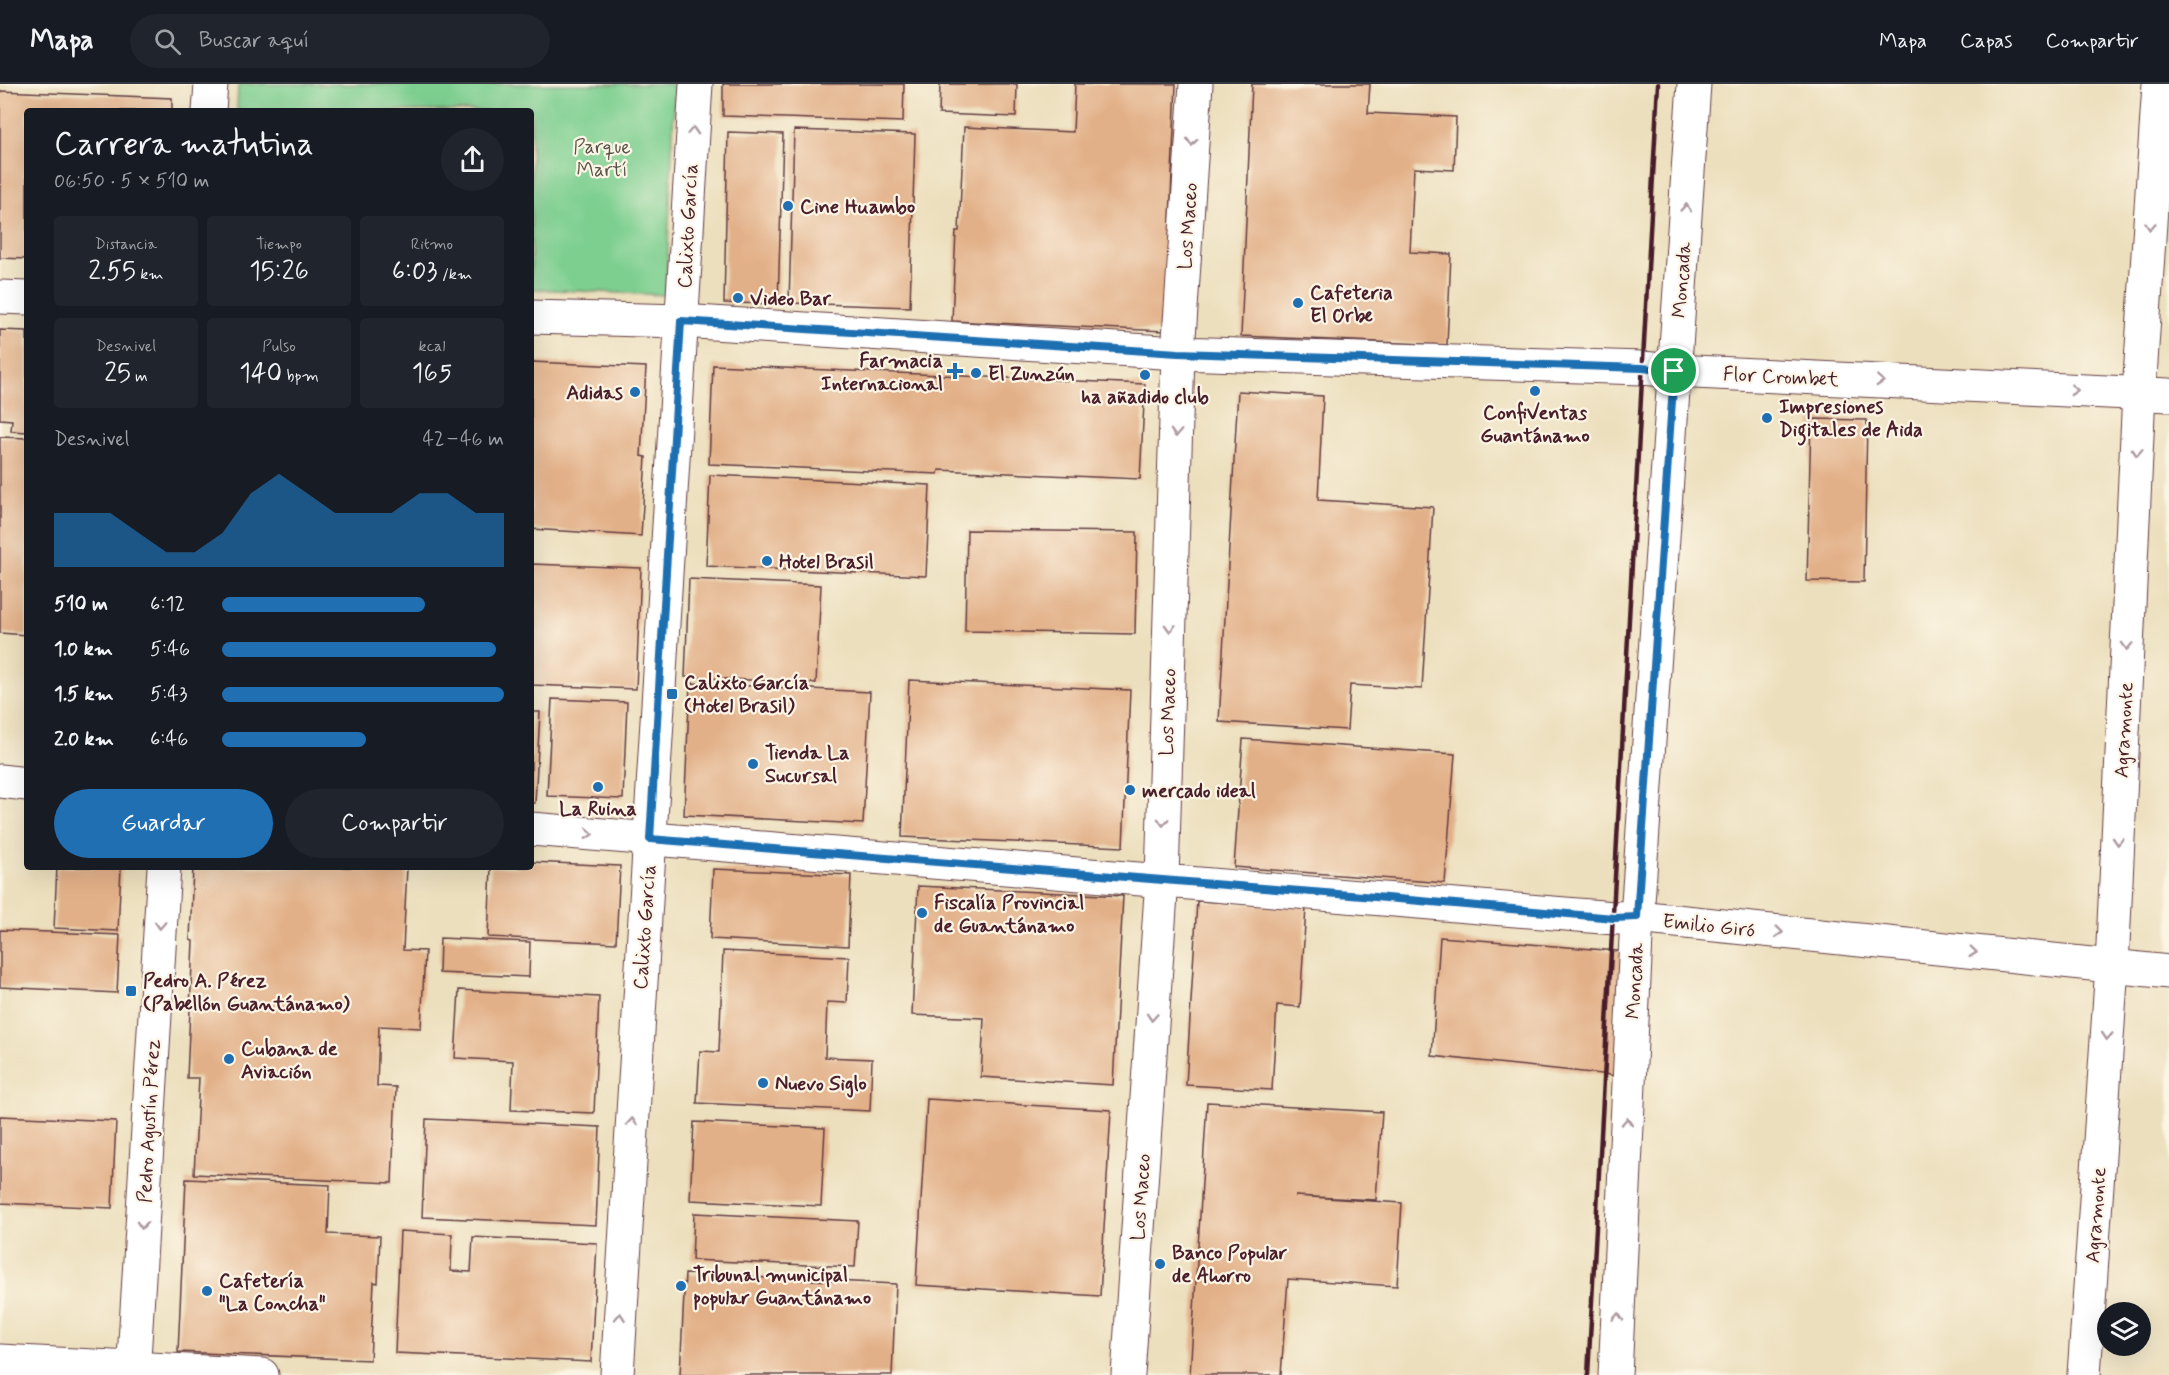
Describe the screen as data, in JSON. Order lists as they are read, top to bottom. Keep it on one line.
{"streets":{"main road":["Calixto García","Los Maceo","Moncada","Flor Crombet","Agramonte","Emilio Giró","Pedro Agustín Pérez"]},"crossings":[["Calixto García","Flor Crombet"],["Calixto García","Emilio Giró"],["Los Maceo","Flor Crombet"],["Los Maceo","Emilio Giró"],["Moncada","Flor Crombet"],["Moncada","Emilio Giró"],["Flor Crombet","Agramonte"],["Agramonte","Emilio Giró"]],"one_way":["Calixto García","Los Maceo","Moncada","Agramonte","Emilio Giró","Pedro Agustín Pérez"],"parks":["Parque Martí"],"places":{"other":["Cine Huambo","Video Bar","Cafeteria El Orbe","El Zunzún","ha añadido club","ConfiVentas Guantánamo","Adidas","Impresiones Digitales de Aida","Hotel Brasil","Tienda La Sucursal","La Ruina","mercado ideal","Fiscalía Provincial de Guantánamo","Cubana de Aviación","Nuevo Siglo","Banco Popular de Ahorro","Tribunal municipal popular Guantánamo","Cafetería \"La Concha\""],"health":["Farmacia Internacional"],"transit":["Calixto García (Hotel Brasil)","Pedro A. Pérez (Pabellón Guantánamo)"]},"page":{"header":"Mapa","search":"Buscar aquí","nav":["Mapa","Capas","Compartir"],"heading":["Carrera matutina","06:50 · 5 × 510 m"],"stats":[["Distancia","2.55 km"],["Tiempo","15:26"],["Ritmo","6:03 /km"],["Desnivel","25 m"],["Pulso","140 bpm"],["kcal","165"]],"chart":["Desnivel","42–46 m"],"list":[{"name":"510 m","note":"6:12"},{"name":"1.0 km","note":"5:46"},{"name":"1.5 km","note":"5:43"},{"name":"2.0 km","note":"6:46"}],"buttons":["Guardar","Compartir"]}}
